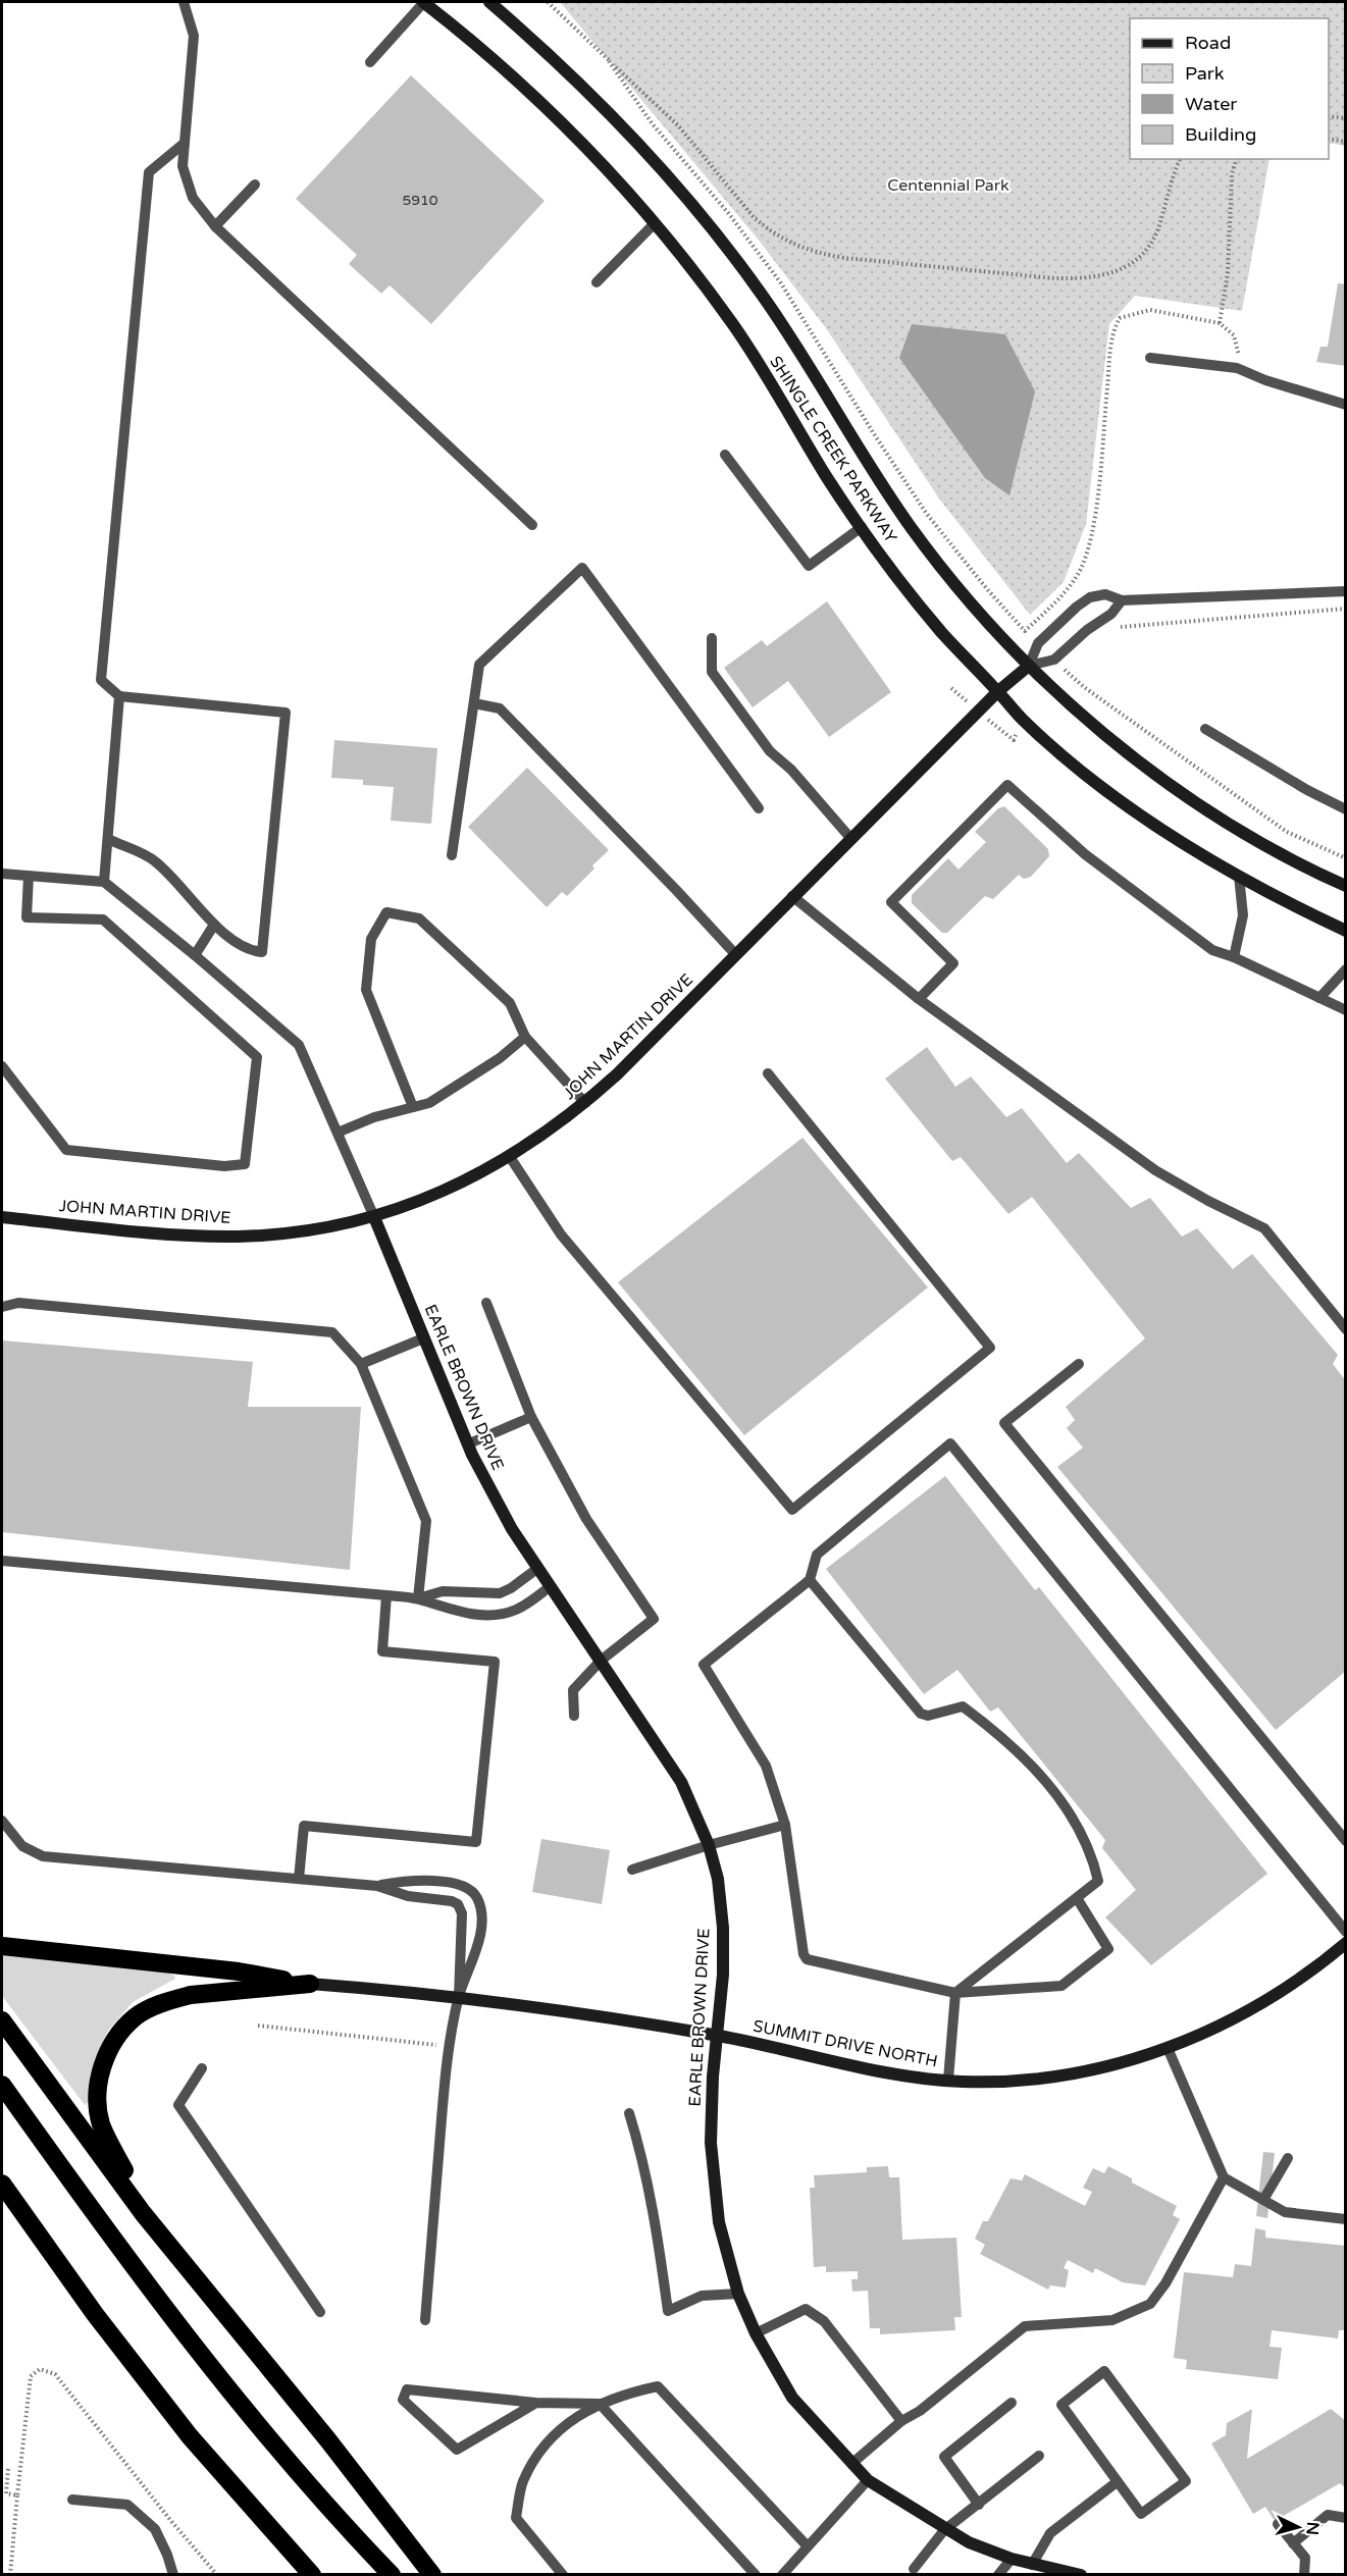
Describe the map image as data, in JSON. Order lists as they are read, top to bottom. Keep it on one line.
{"streets":{"street":["SHINGLE CREEK PARKWAY","JOHN MARTIN DRIVE","EARLE BROWN DRIVE","SUMMIT DRIVE NORTH"]},"crossings":[["SHINGLE CREEK PARKWAY","JOHN MARTIN DRIVE"],["JOHN MARTIN DRIVE","EARLE BROWN DRIVE"],["EARLE BROWN DRIVE","SUMMIT DRIVE NORTH"]],"parks":["Centennial Park"],"house_numbers":["5910"],"legend":["Road","Park","Water","Building"],"north":"right"}
